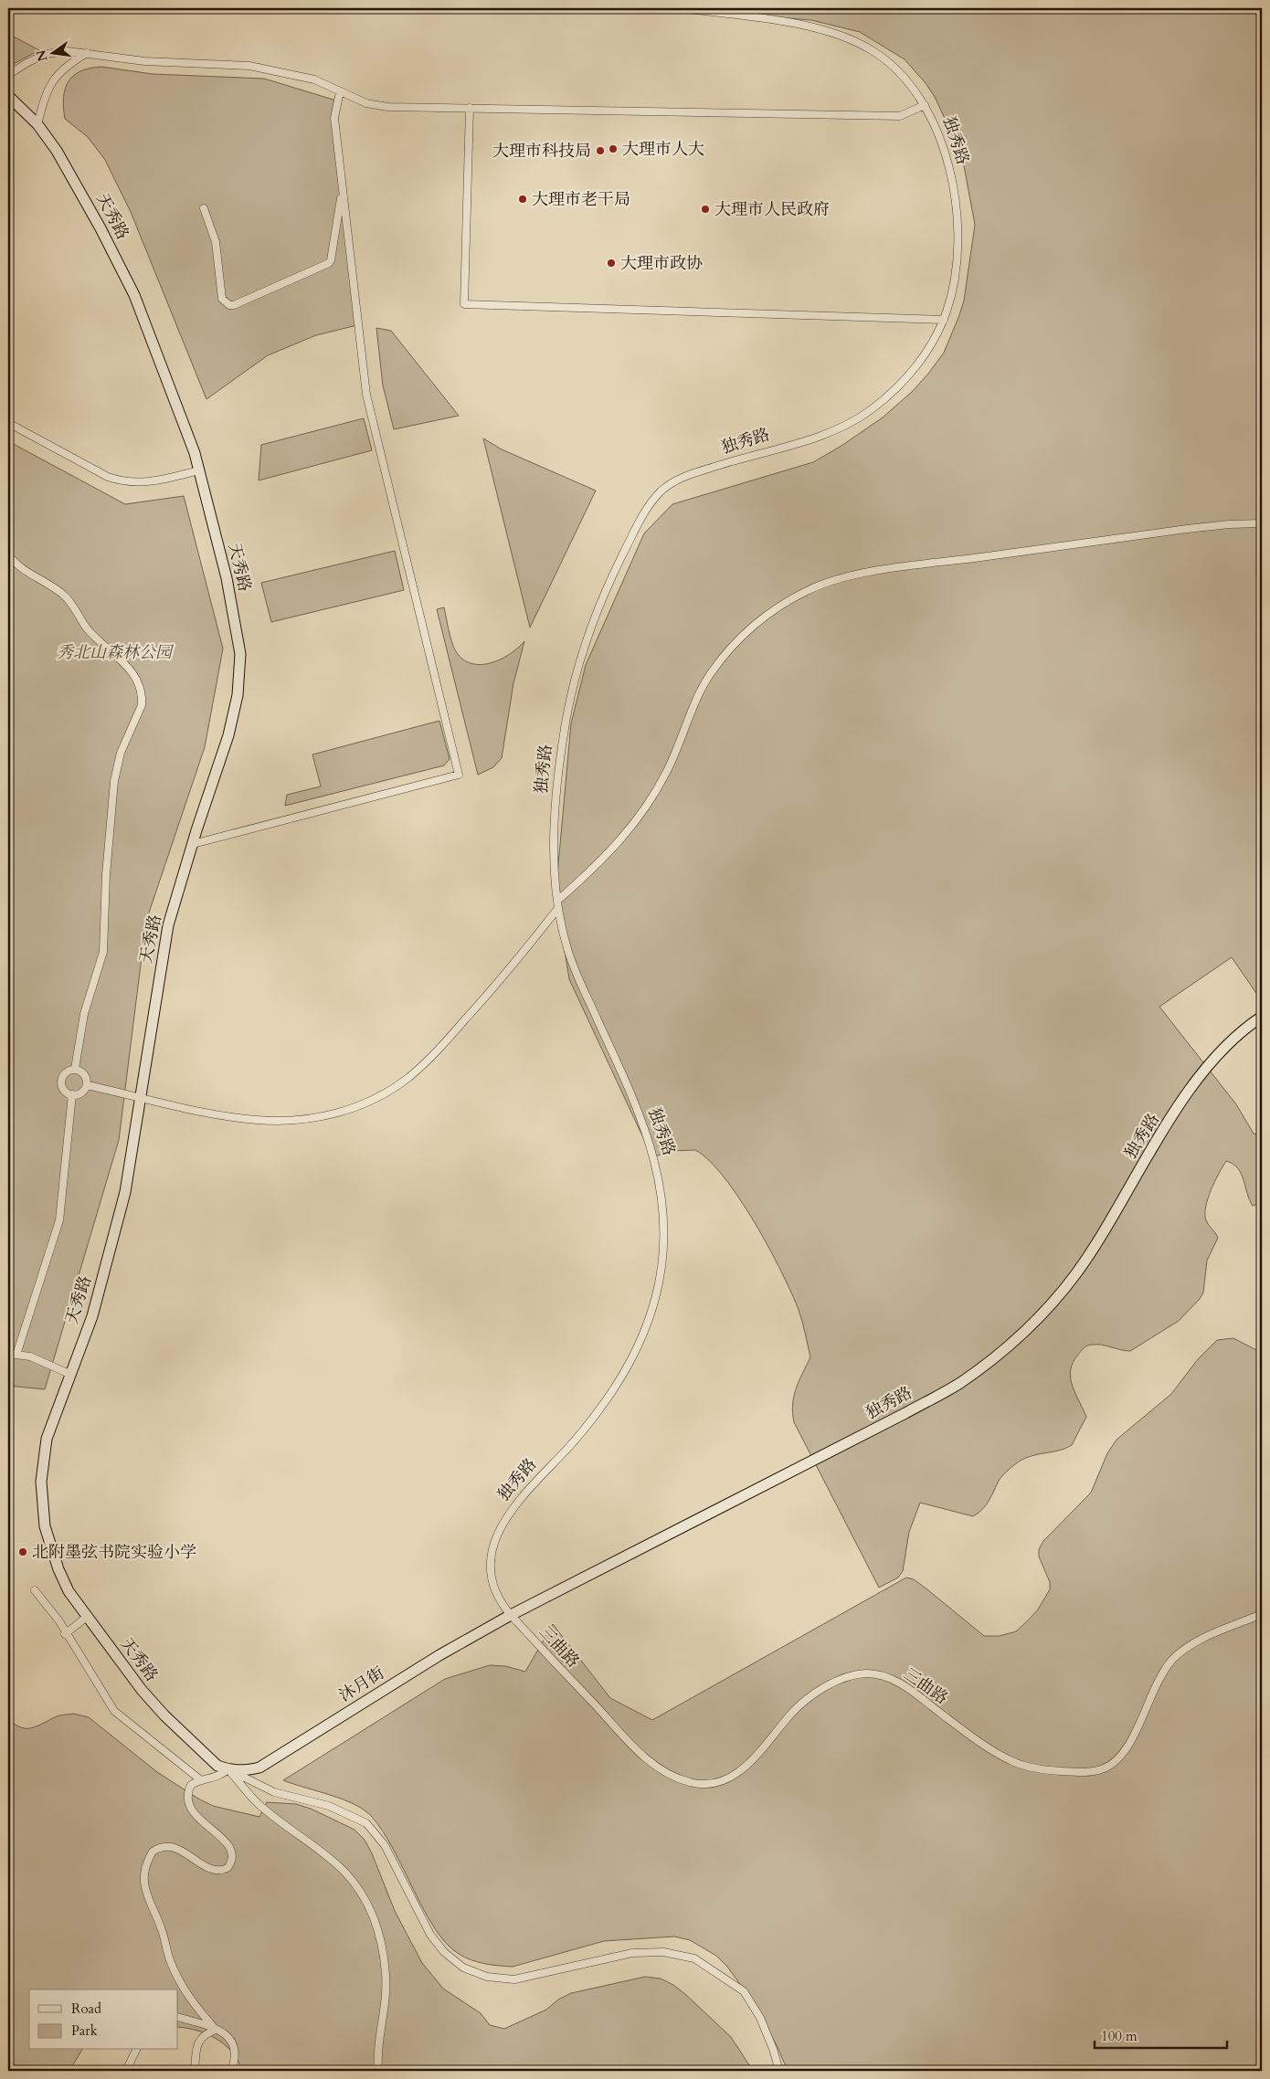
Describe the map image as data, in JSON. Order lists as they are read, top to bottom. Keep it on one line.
{"streets":{"main road":["独秀路","天秀路","沐月街"],"street":["三曲路"]},"crossings":[["独秀路","三曲路"],["独秀路","沐月街"],["天秀路","沐月街"],["三曲路","沐月街"]],"parks":["秀北山森林公园"],"places":["大理市人大","大理市科技局","大理市老干局","大理市人民政府","大理市政协","北附墨弦书院实验小学"],"legend":["Road","Park"],"scale_bar":"100 m","north":"left"}
